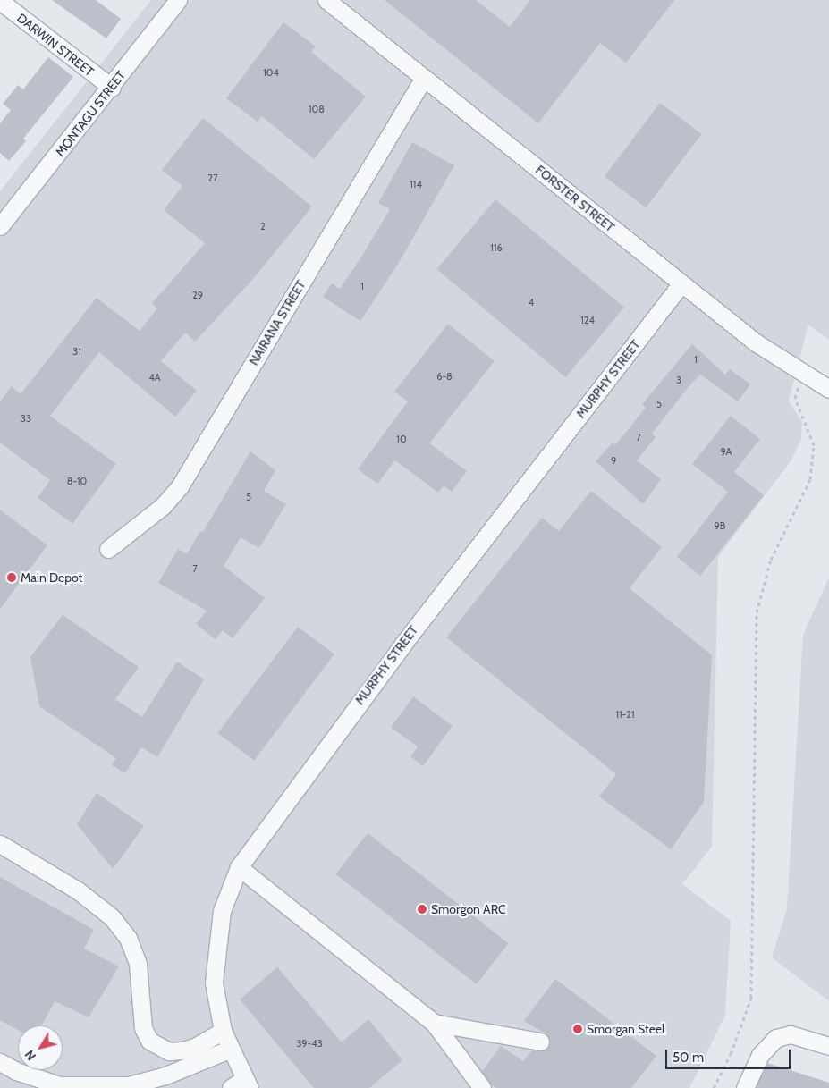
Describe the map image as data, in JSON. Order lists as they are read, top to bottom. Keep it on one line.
{"streets":{"street":["DARWIN STREET","MONTAGU STREET","FORSTER STREET","NAIRANA STREET","MURPHY STREET"]},"crossings":[["DARWIN STREET","MONTAGU STREET"],["FORSTER STREET","NAIRANA STREET"],["FORSTER STREET","MURPHY STREET"]],"places":["Main Depot","Smorgon ARC","Smorgan Steel"],"house_numbers":["104","108","27","114","2","116","1","29","4","124","31","1","6-8","4A","3","5","33","7","10","9A","9","8-10","5","9B","7","11-21","39-43"],"scale_bar":"50 m","north":"bottom left"}
